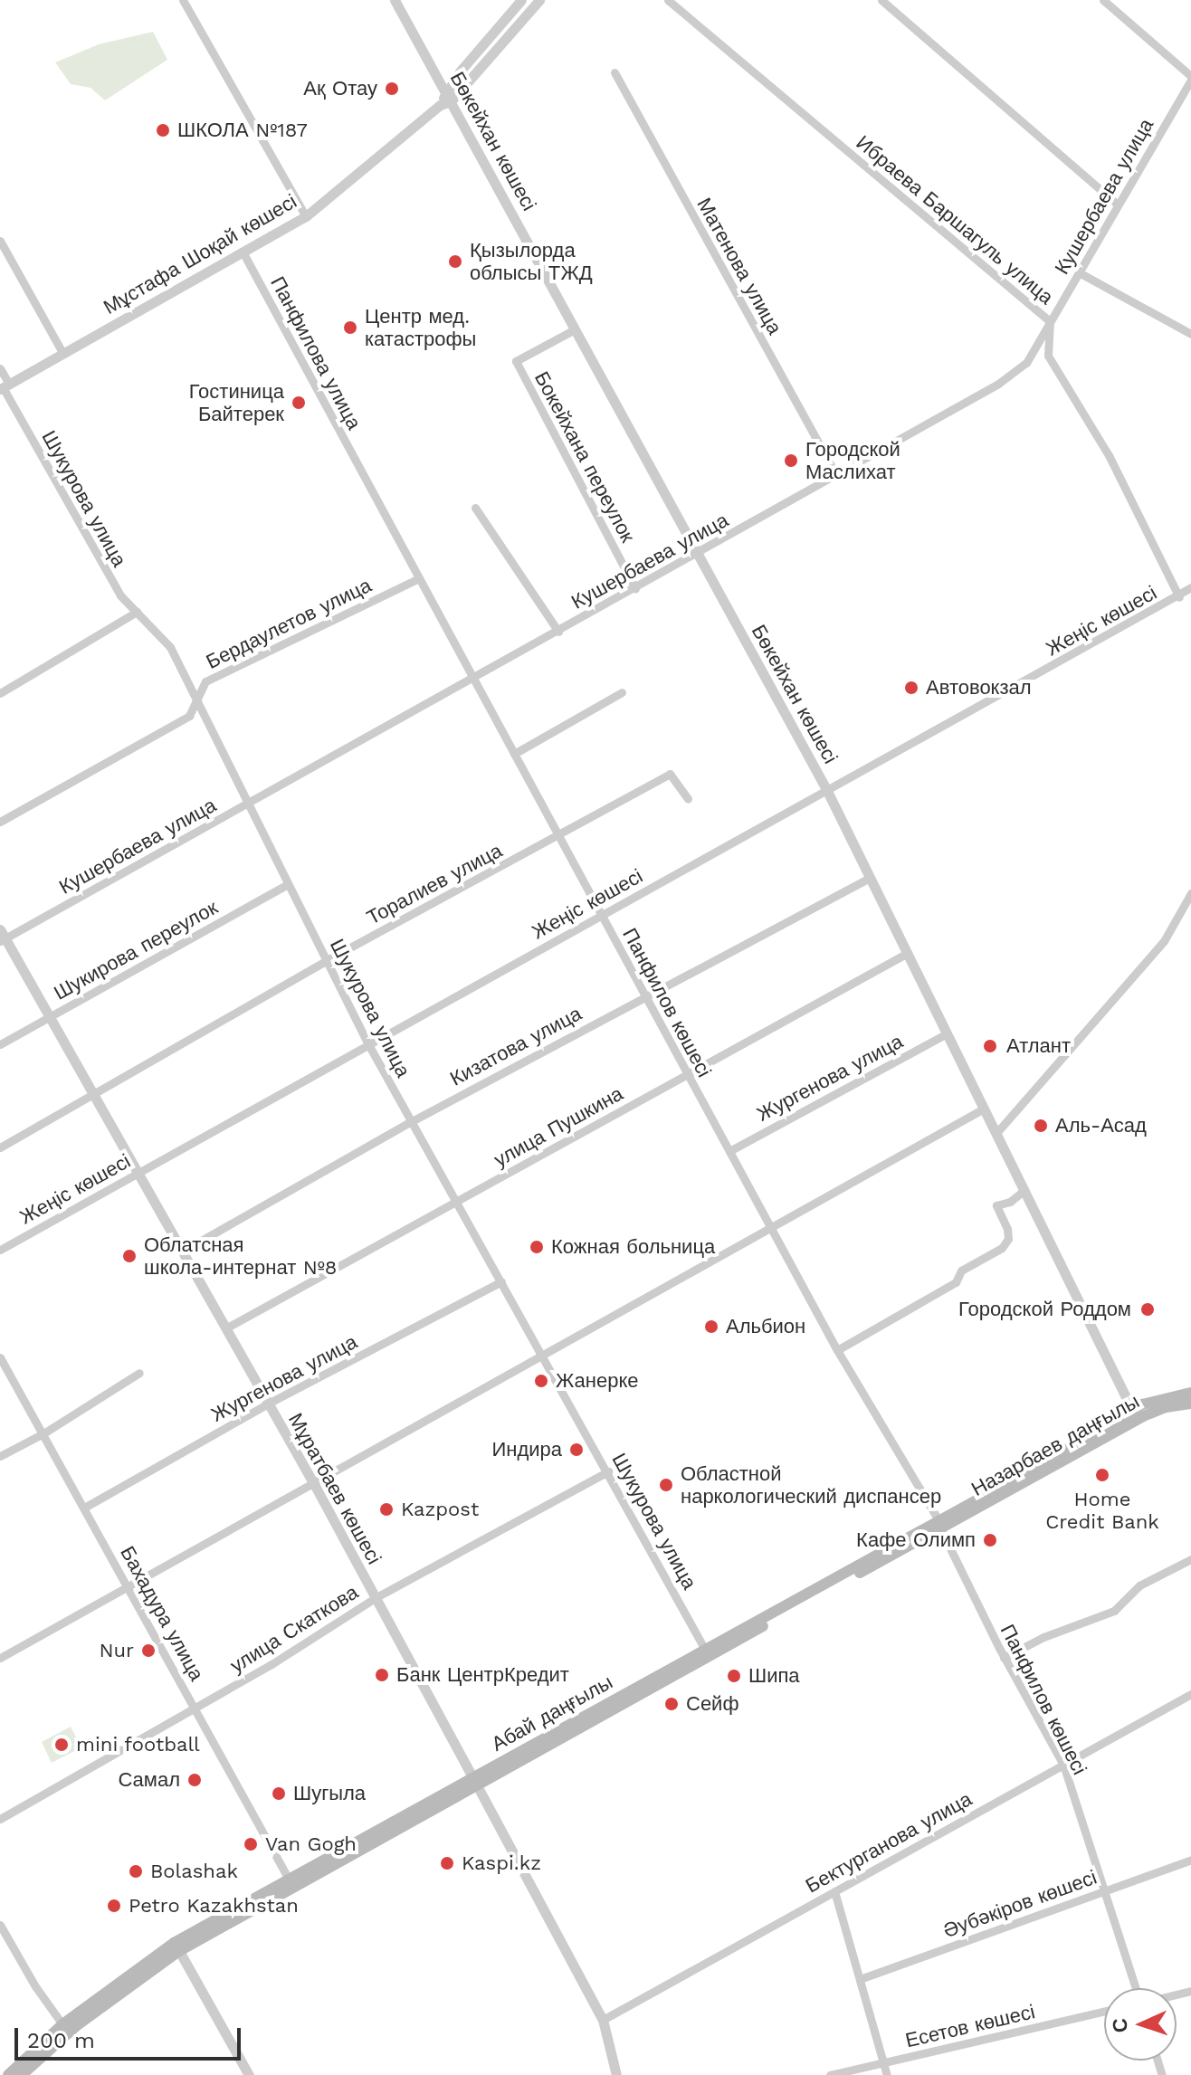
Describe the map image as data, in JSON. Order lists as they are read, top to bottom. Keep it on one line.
{"streets":{"main road":["Назарбаев даңғылы","Абай даңғылы"],"street":["Бөкейхан көшесі","Кушербаева улица","Ибраева Баршагуль улица","Мұстафа Шоқай көшесі","Матенова улица","Панфилова улица","Бокейхана переулок","Шукурова улица","Жеңіс көшесі","Бердаулетов улица","Торалиев улица","Шукирова переулок","Панфилов көшесі","Кизатова улица","Жургенова улица","улица Пушкина","Мұратбаев көшесі","Бахадура улица","улица Скаткова","Бектурганова улица","Әубәкіров көшесі","Есетов көшесі"]},"crossings":[["Бөкейхан көшесі","Кушербаева улица"],["Бөкейхан көшесі","Мұстафа Шоқай көшесі"],["Бөкейхан көшесі","Бокейхана переулок"],["Бөкейхан көшесі","Жеңіс көшесі"],["Бөкейхан көшесі","Кизатова улица"],["Бөкейхан көшесі","Жургенова улица"],["Бөкейхан көшесі","улица Пушкина"],["Бөкейхан көшесі","Назарбаев даңғылы"],["Кушербаева улица","Ибраева Баршагуль улица"],["Кушербаева улица","Матенова улица"],["Кушербаева улица","Бокейхана переулок"],["Кушербаева улица","Шукурова улица"],["Кушербаева улица","Панфилов көшесі"],["Кушербаева улица","Мұратбаев көшесі"],["Ибраева Баршагуль улица","Жеңіс көшесі"],["Мұстафа Шоқай көшесі","Панфилова улица"],["Мұстафа Шоқай көшесі","Шукурова улица"],["Панфилова улица","Панфилов көшесі"],["Шукурова улица","Жеңіс көшесі"],["Шукурова улица","Бердаулетов улица"],["Шукурова улица","Торалиев улица"],["Шукурова улица","Шукирова переулок"],["Шукурова улица","Кизатова улица"],["Шукурова улица","Жургенова улица"],["Шукурова улица","улица Пушкина"],["Шукурова улица","улица Скаткова"],["Шукурова улица","Абай даңғылы"],["Жеңіс көшесі","Панфилов көшесі"],["Жеңіс көшесі","Мұратбаев көшесі"],["Бердаулетов улица","Панфилов көшесі"],["Торалиев улица","Панфилов көшесі"],["Торалиев улица","Мұратбаев көшесі"],["Шукирова переулок","Мұратбаев көшесі"],["Панфилов көшесі","Кизатова улица"],["Панфилов көшесі","Жургенова улица"],["Панфилов көшесі","улица Пушкина"],["Панфилов көшесі","Назарбаев даңғылы"],["Панфилов көшесі","Абай даңғылы"],["Панфилов көшесі","Бектурганова улица"],["Панфилов көшесі","Әубәкіров көшесі"],["Кизатова улица","Мұратбаев көшесі"],["Жургенова улица","Мұратбаев көшесі"],["Жургенова улица","Бахадура улица"],["улица Пушкина","Мұратбаев көшесі"],["Назарбаев даңғылы","Абай даңғылы"],["Мұратбаев көшесі","улица Скаткова"],["Мұратбаев көшесі","Абай даңғылы"],["Мұратбаев көшесі","Бектурганова улица"],["Бахадура улица","улица Скаткова"],["Бахадура улица","Абай даңғылы"]],"places":["Ақ Отау","ШКОЛА №187","Қызылорда облысы ТЖД","Центр мед. катастрофы","Гостиница Байтерек","Городской Маслихат","Автовокзал","Атлант","Аль-Асад","Кожная больница","Облатсная школа-интернат №8","Городской Роддом","Альбион","Жанерке","Индира","Home Credit Bank","Областной наркологический диспансер","Kazpost","Кафе Олимп","Nur","Банк ЦентрКредит","Шипа","Сейф","mini football","Самал","Шугыла","Van Gogh","Kaspi.kz","Bolashak","Petro Kazakhstan"],"scale_bar":"200 m","north":"left"}
